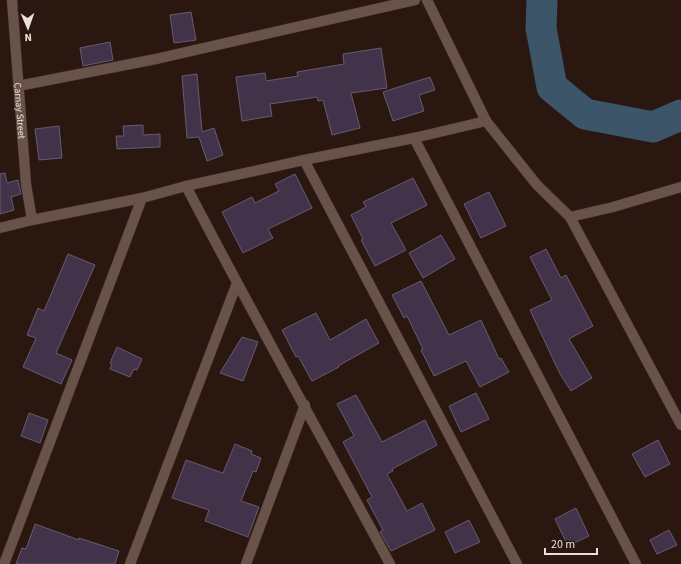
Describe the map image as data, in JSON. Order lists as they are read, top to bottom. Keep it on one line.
{"streets":{"street":["Carnay Street"]},"scale_bar":"20 m","north":"bottom"}
